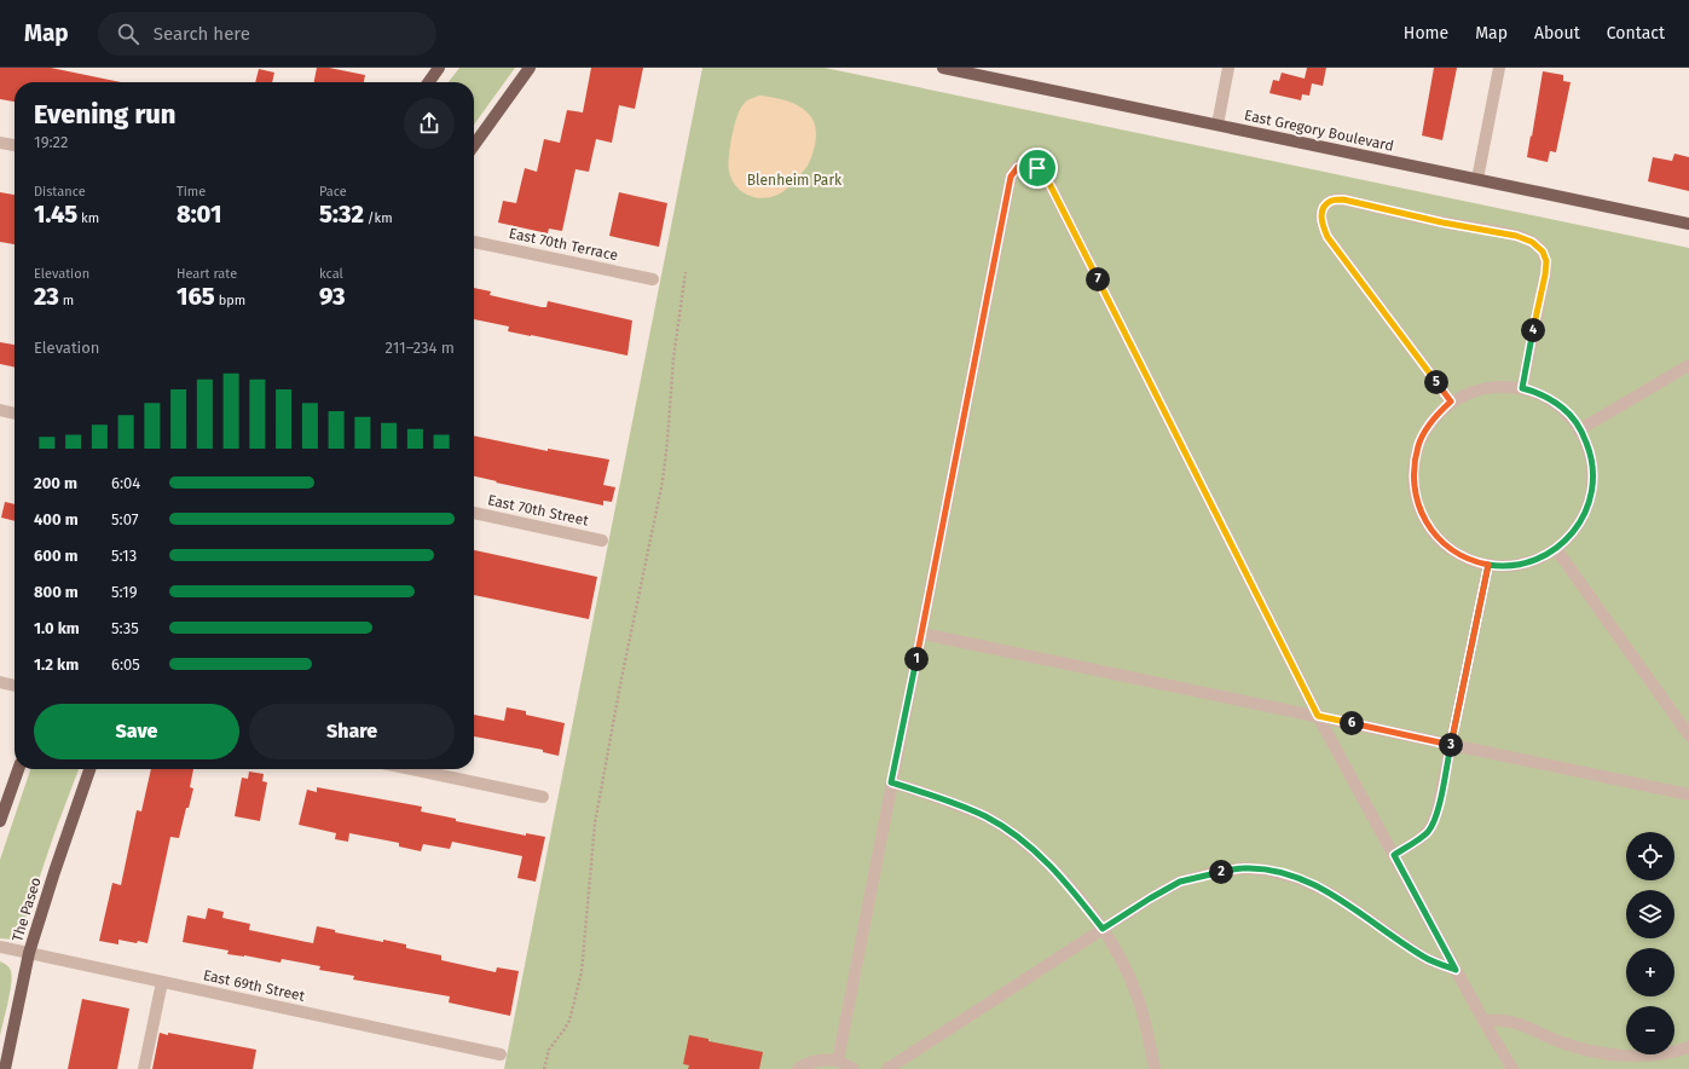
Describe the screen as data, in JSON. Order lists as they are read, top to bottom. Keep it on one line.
{"streets":{"main road":["East Gregory Boulevard","The Paseo"],"street":["East 70th Terrace","East 70th Street","East 69th Street"]},"crossings":[["The Paseo","East 69th Street"]],"parks":["Blenheim Park"],"page":{"header":"Map","search":"Search here","nav":["Home","Map","About","Contact"],"heading":["Evening run","19:22"],"stats":[["Distance","1.45 km"],["Time","8:01"],["Pace","5:32 /km"],["Elevation","23 m"],["Heart rate","165 bpm"],["kcal","93"]],"pins":["7","4","5","1","6","3","2"],"chart":["Elevation","211–234 m"],"list":[{"name":"200 m","note":"6:04"},{"name":"400 m","note":"5:07"},{"name":"600 m","note":"5:13"},{"name":"800 m","note":"5:19"},{"name":"1.0 km","note":"5:35"},{"name":"1.2 km","note":"6:05"}],"buttons":["Save","Share"],"map_buttons":["+","−"]}}
